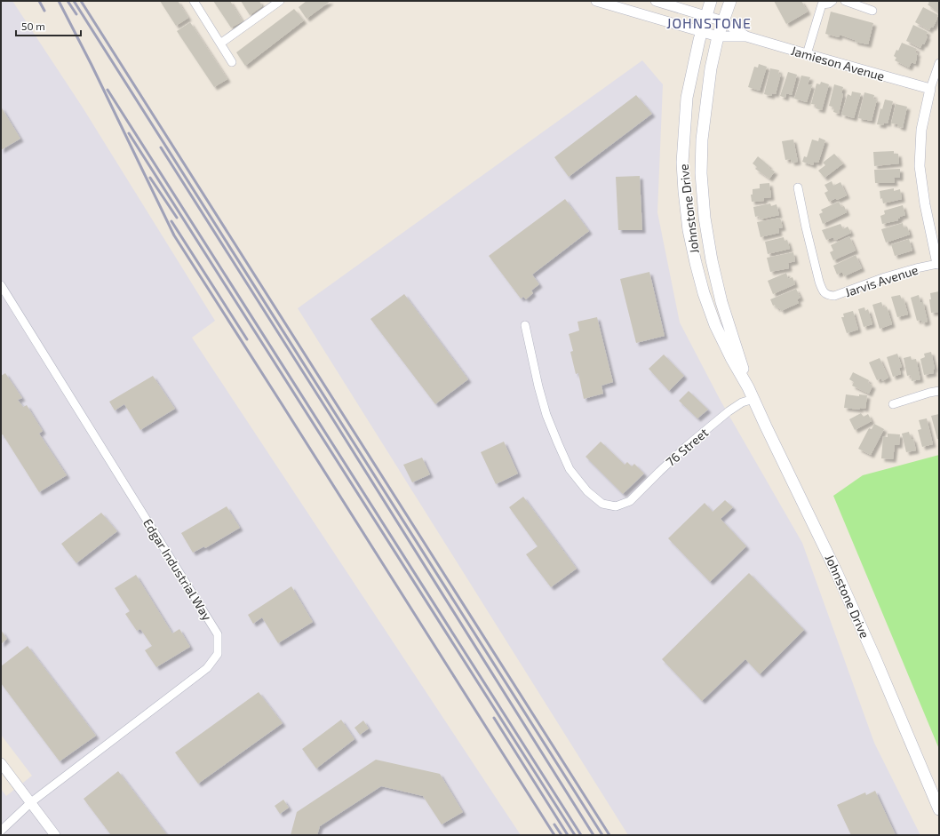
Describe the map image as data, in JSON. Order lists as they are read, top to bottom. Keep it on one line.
{"streets":{"main road":["Johnstone Drive"],"street":["Jamieson Avenue","Jarvis Avenue","76 Street","Edgar Industrial Way"]},"crossings":[["Jamieson Avenue","Johnstone Drive"],["Johnstone Drive","76 Street"]],"districts":["JOHNSTONE"],"scale_bar":"50 m"}
